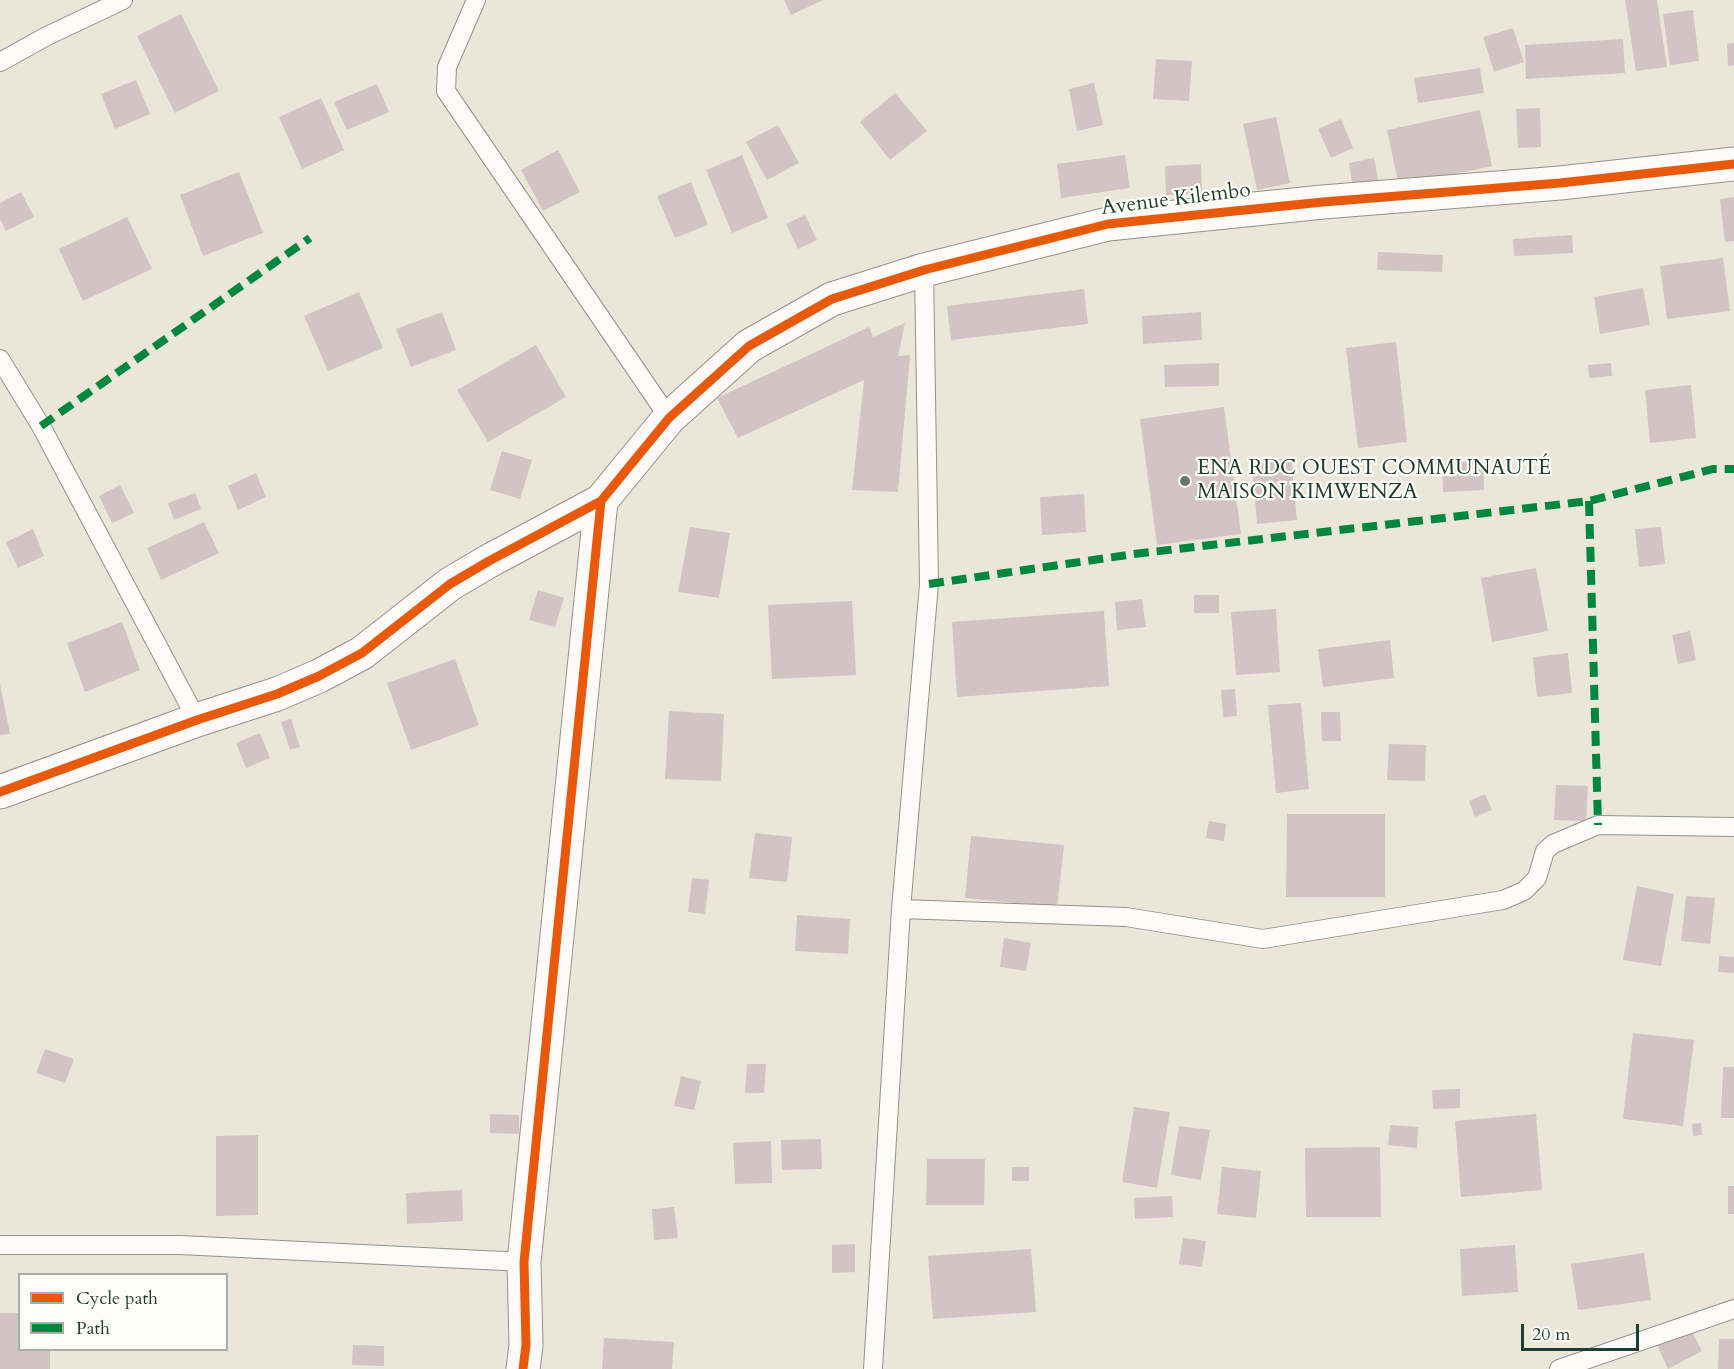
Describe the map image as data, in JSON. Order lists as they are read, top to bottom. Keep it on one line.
{"streets":{"street":["Avenue Kilembo"]},"places":["ENA RDC OUEST COMMUNAUTÉ MAISON KIMWENZA"],"legend":["Cycle path","Path"],"scale_bar":"20 m"}
